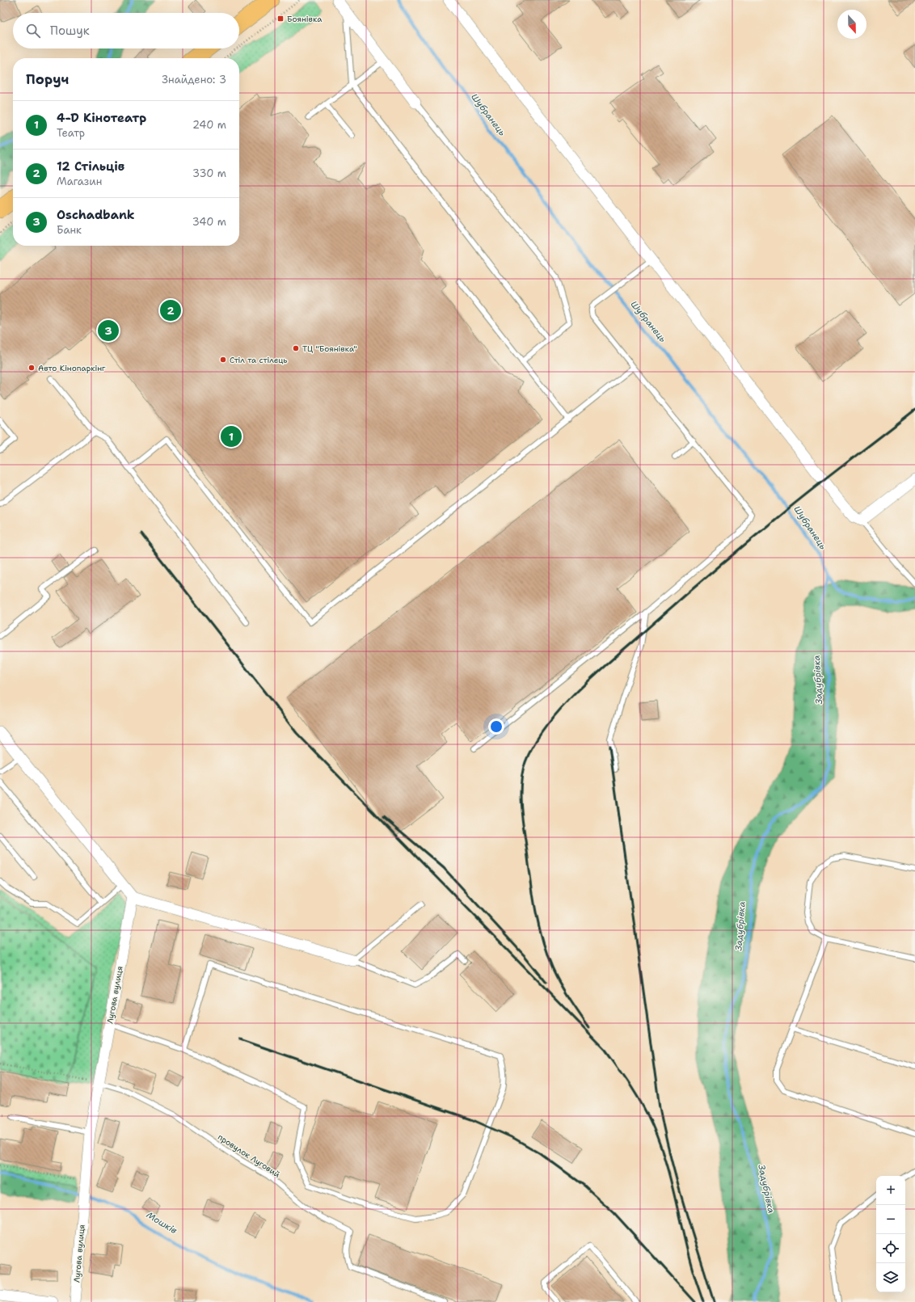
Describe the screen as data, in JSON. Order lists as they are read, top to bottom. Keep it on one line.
{"streets":{"street":["Лугова вулиця"],"lane":["провулок Луговий"]},"crossings":[["Лугова вулиця","провулок Луговий"]],"water":["Шубранець","Задубрівка","Мошків"],"places":{"transit":["Боянівка"],"other":["ТЦ \"Боянівка\"","Стіл та стілець","Авто Кінопаркінг"]},"north":"bottom","page":{"search":"Пошук","heading":["Поруч","Знайдено: 3"],"list":[{"mark":"1","name":"4-D Кінотеатр","note":"Театр","value":"240 m"},{"mark":"2","name":"12 Стільців","note":"Магазин","value":"330 m"},{"mark":"3","name":"Oschadbank","note":"Банк","value":"340 m"}],"pins":["2","3","1"],"map_buttons":["+","−"]}}
